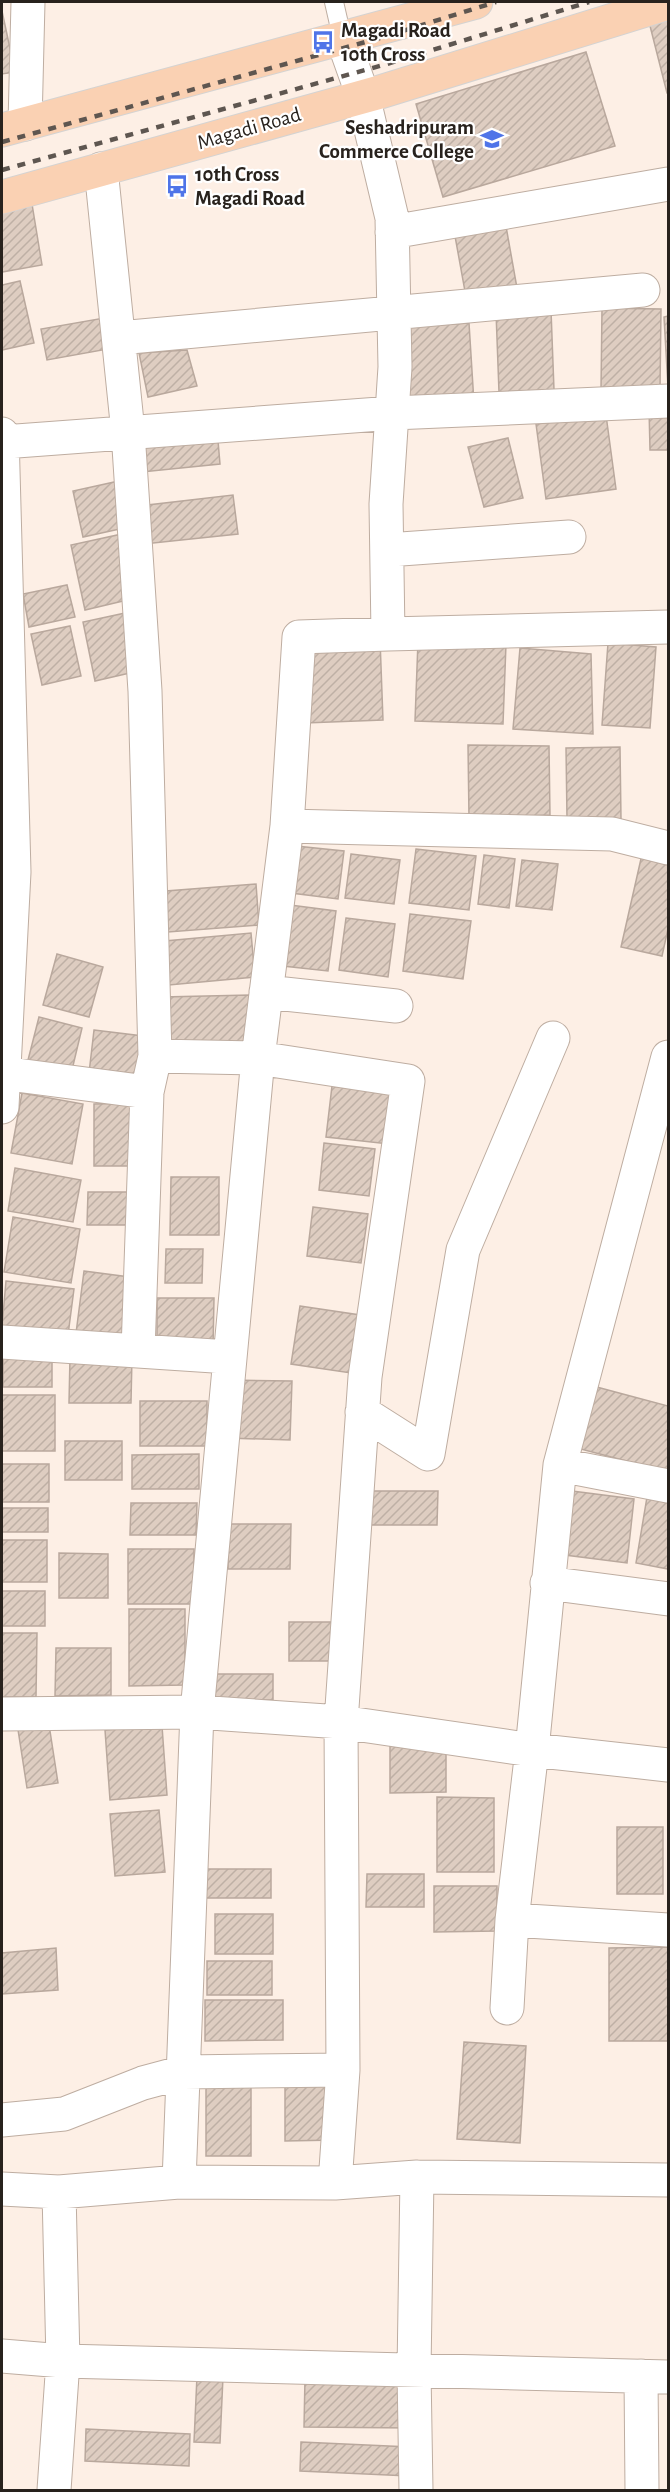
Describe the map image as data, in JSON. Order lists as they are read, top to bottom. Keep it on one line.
{"streets":{"main road":["Magadi Road"]},"places":{"bus stop":["Magadi Road 10th Cross","10th Cross Magadi Road"],"school or university":["Seshadripuram Commerce College"]}}
